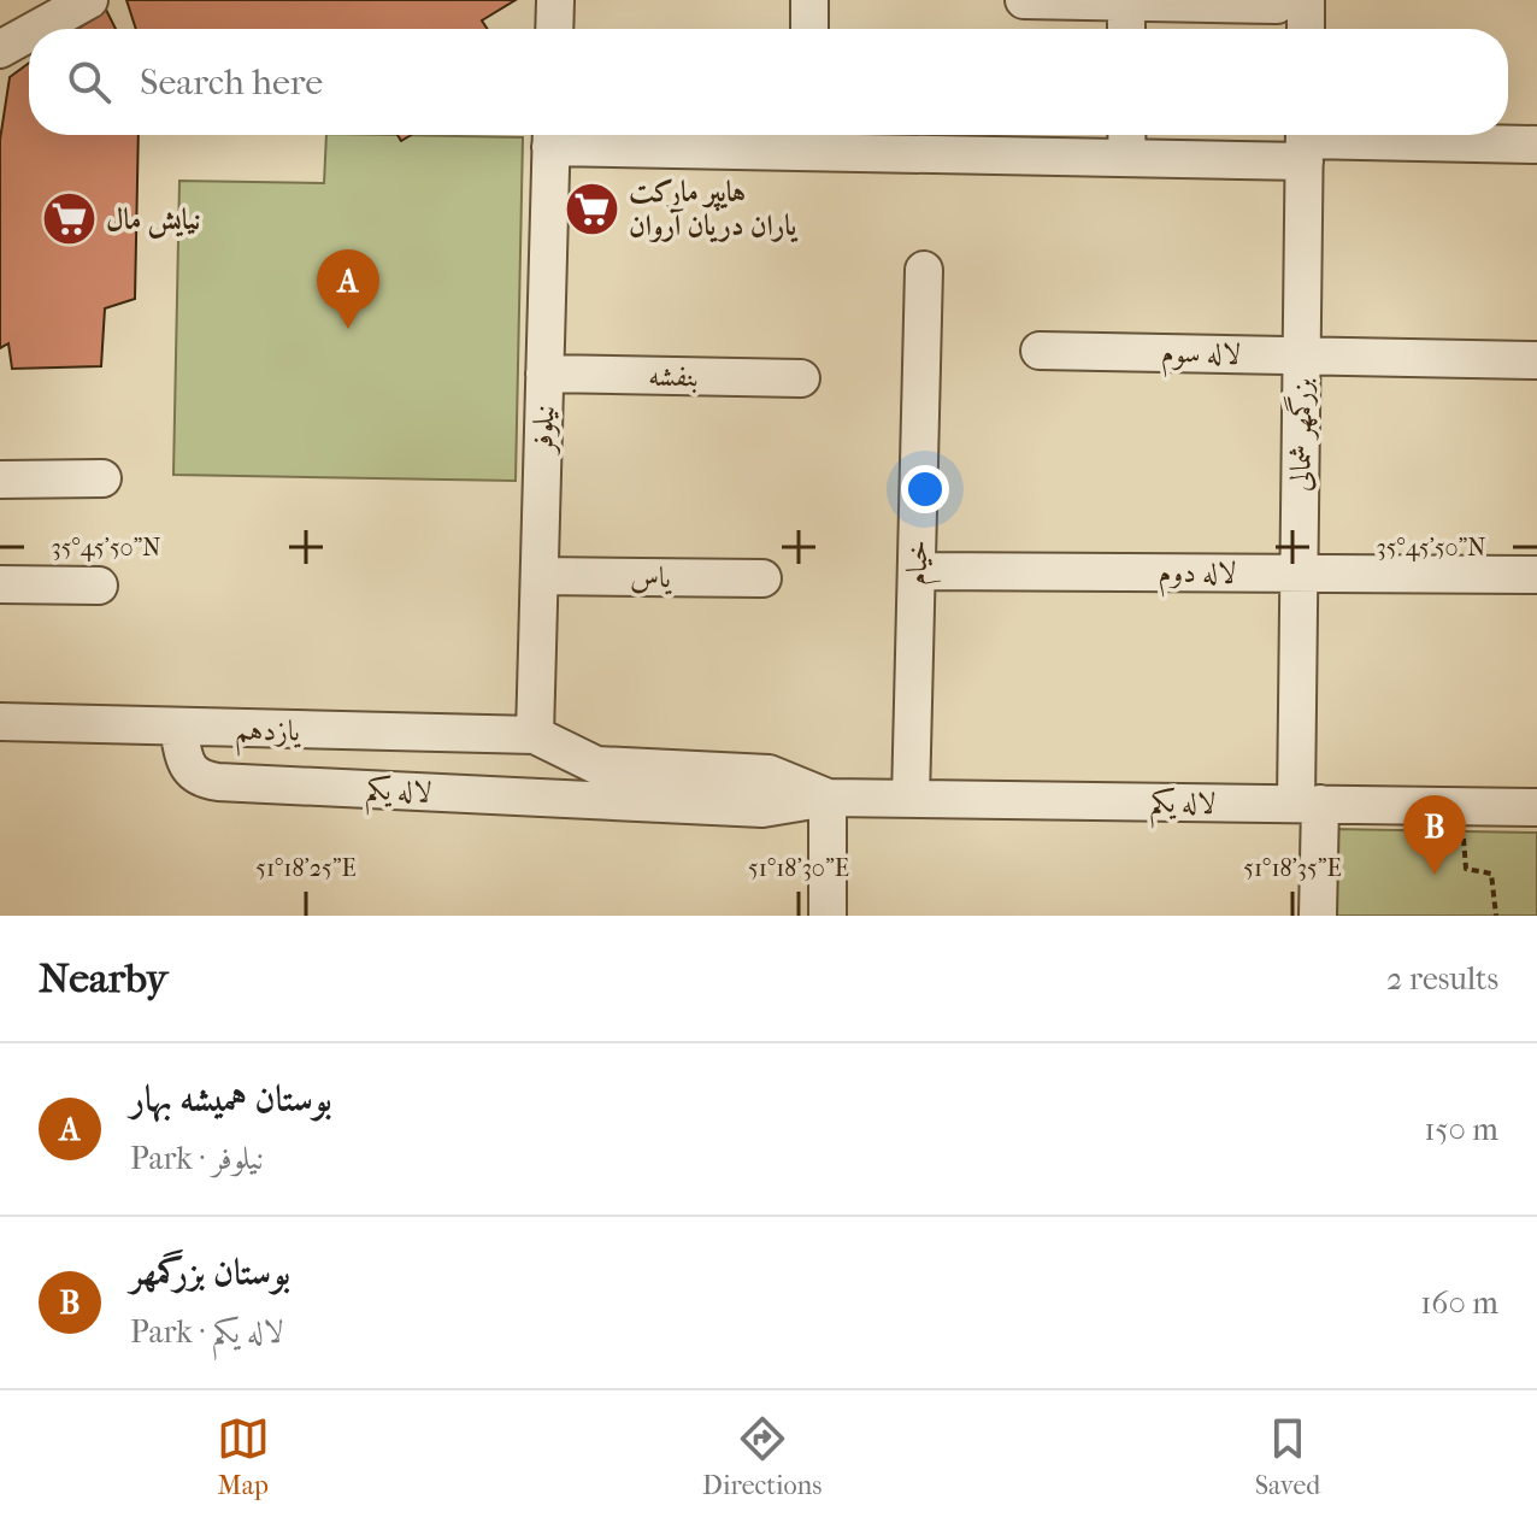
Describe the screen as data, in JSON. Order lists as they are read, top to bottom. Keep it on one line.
{"streets":{"street":["لاله سوم","بنفشه","نیلوفر","بزرگمهر شمالی","خیام","لاله دوم","یاس","یازدهم","لاله یکم"]},"crossings":[["لاله سوم","بزرگمهر شمالی"],["بنفشه","نیلوفر"],["نیلوفر","یاس"],["نیلوفر","یازدهم"],["نیلوفر","لاله یکم"],["بزرگمهر شمالی","لاله دوم"],["بزرگمهر شمالی","لاله یکم"],["خیام","لاله دوم"],["خیام","لاله یکم"],["یازدهم","لاله یکم"]],"places":{"supermarket":["هایپر مارکت یاران دریان آروان","نیایش مال"]},"page":{"search":"Search here","pins":["A","B"],"heading":["Nearby","2 results"],"list":[{"mark":"A","name":"بوستان همیشه بهار","note":"Park · نیلوفر","value":"150 m"},{"mark":"B","name":"بوستان بزرگمهر","note":"Park · لاله یکم","value":"160 m"}],"nav":["Map","Directions","Saved"]},"coordinates":["35°45'50\"N","51°18'25\"E","51°18'30\"E","51°18'35\"E"]}
